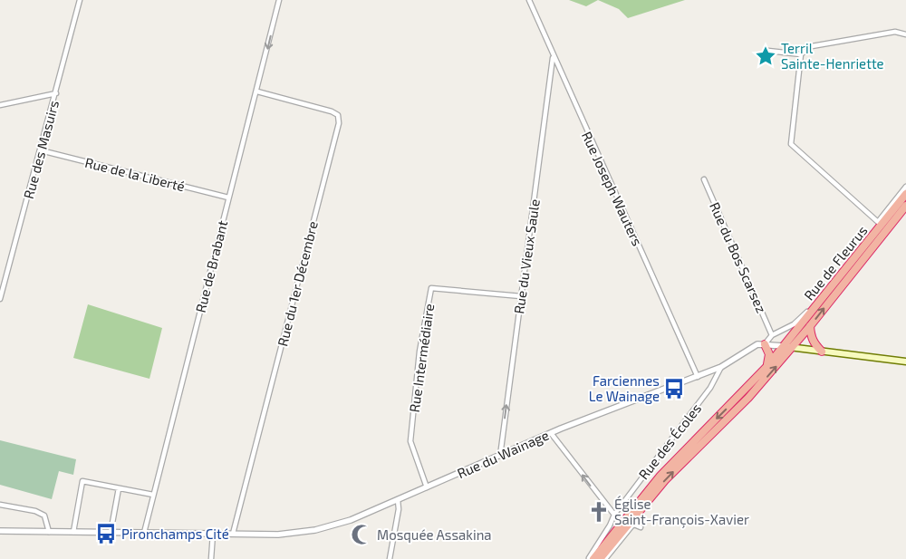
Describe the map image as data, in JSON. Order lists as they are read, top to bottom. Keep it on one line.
{"streets":{"highway":["Rue de Fleurus"],"street":["Rue des Masuirs","Rue de la Liberté","Rue Joseph Wauters","Rue du Vieux Saule","Rue du Bos Scarsez","Rue de Brabant","Rue du 1er Décembre","Rue Intermédiaire","Rue des Écoles","Rue du Wainage"]},"crossings":[["Rue des Masuirs","Rue de la Liberté"],["Rue de la Liberté","Rue de Brabant"],["Rue Joseph Wauters","Rue du Vieux Saule"],["Rue Joseph Wauters","Rue du Wainage"],["Rue du Vieux Saule","Rue Intermédiaire"],["Rue du Vieux Saule","Rue du Wainage"],["Rue du Bos Scarsez","Rue de Fleurus"],["Rue de Fleurus","Rue des Écoles"],["Rue de Fleurus","Rue du Wainage"],["Rue de Brabant","Rue du 1er Décembre"],["Rue de Brabant","Rue du Wainage"],["Rue du 1er Décembre","Rue du Wainage"],["Rue Intermédiaire","Rue du Wainage"],["Rue des Écoles","Rue du Wainage"]],"one_way":["Rue du Vieux Saule"],"places":{"place":["Terril Sainte-Henriette"],"bus stop":["Farciennes Le Wainage","Pironchamps Cité"],"church":["Église Saint-François-Xavier"],"mosque":["Mosquée Assakina"]}}
